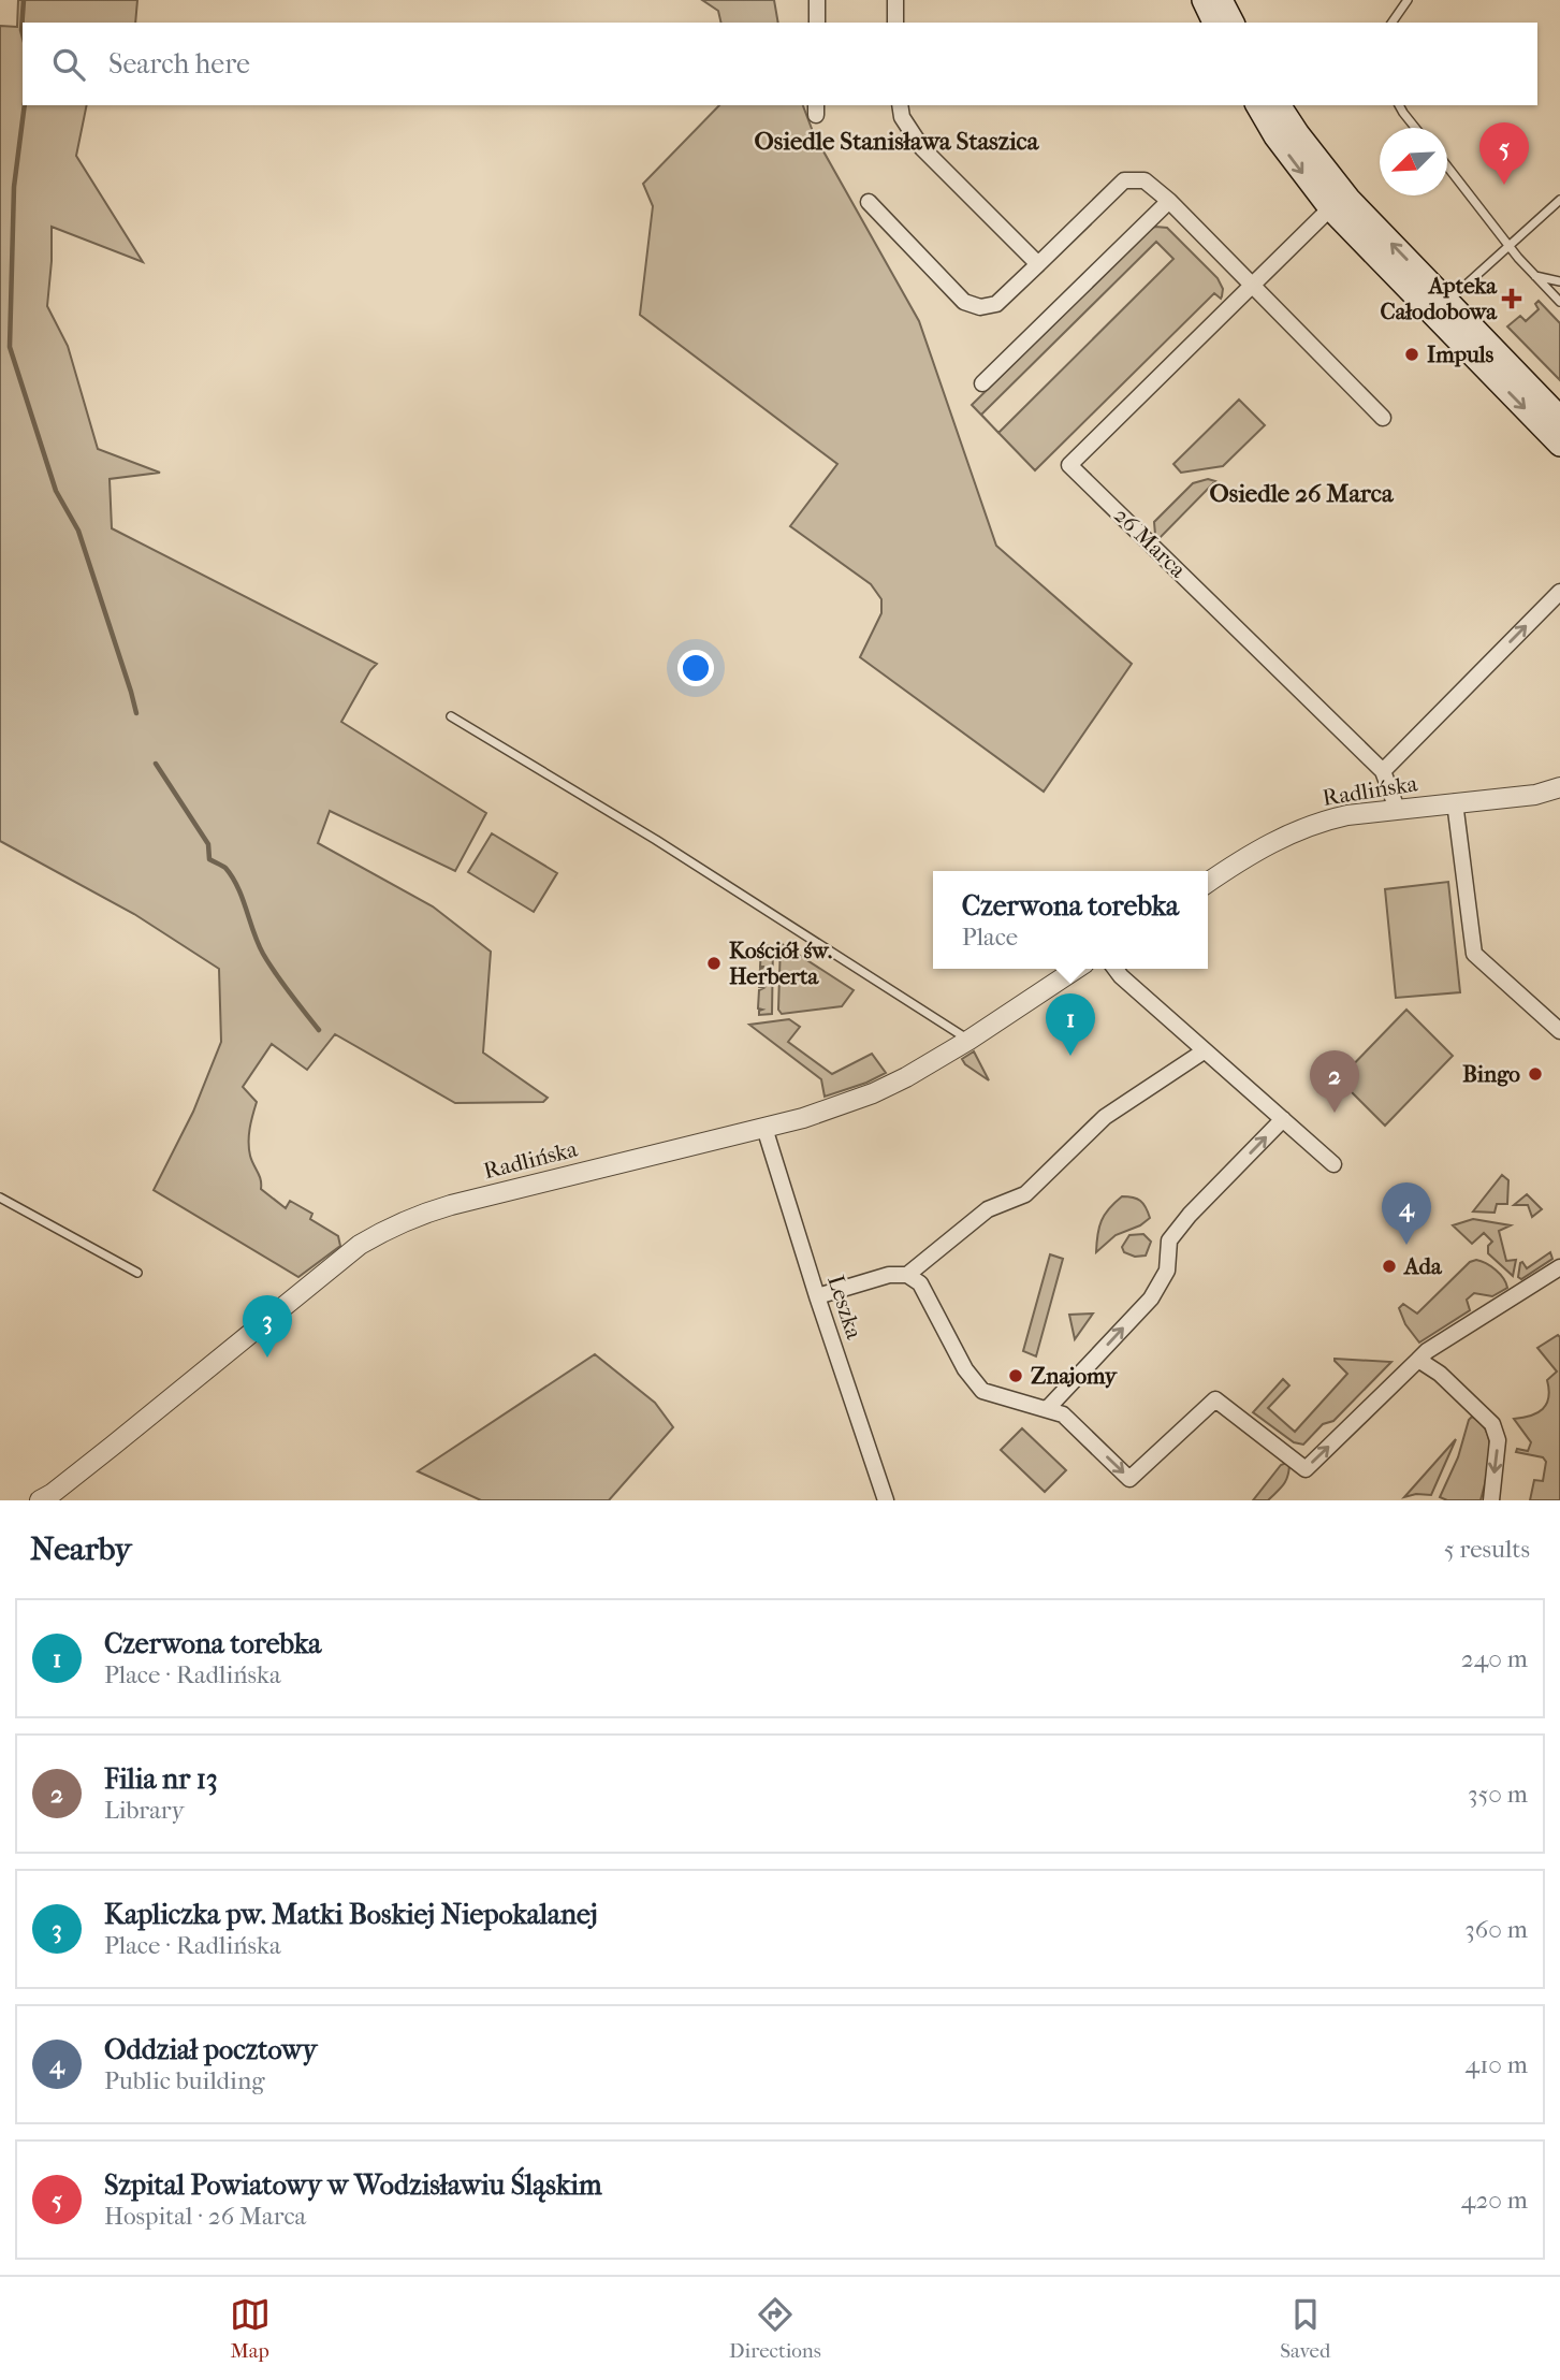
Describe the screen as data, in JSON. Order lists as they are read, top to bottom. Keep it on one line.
{"streets":{"street":["26 Marca","Radlińska","Leszka"]},"crossings":[["26 Marca","Radlińska"],["Radlińska","Leszka"]],"districts":["Osiedle Stanisława Staszica","Osiedle 26 Marca"],"places":{"health":["Apteka Całodobowa"],"other":["Impuls","Kościół św. Herberta","Bingo","Ada","Znajomy"]},"north":"bottom left","page":{"search":"Search here","pins":["5","1","2","4","3"],"popup":["Czerwona torebka","Place"],"heading":["Nearby","5 results"],"list":[{"mark":"1","name":"Czerwona torebka","note":"Place · Radlińska","value":"240 m"},{"mark":"2","name":"Filia nr 13","note":"Library","value":"350 m"},{"mark":"3","name":"Kapliczka pw. Matki Boskiej Niepokalanej","note":"Place · Radlińska","value":"360 m"},{"mark":"4","name":"Oddział pocztowy","note":"Public building","value":"410 m"},{"mark":"5","name":"Szpital Powiatowy w Wodzisławiu Śląskim","note":"Hospital · 26 Marca","value":"420 m"}],"nav":["Map","Directions","Saved"]}}
